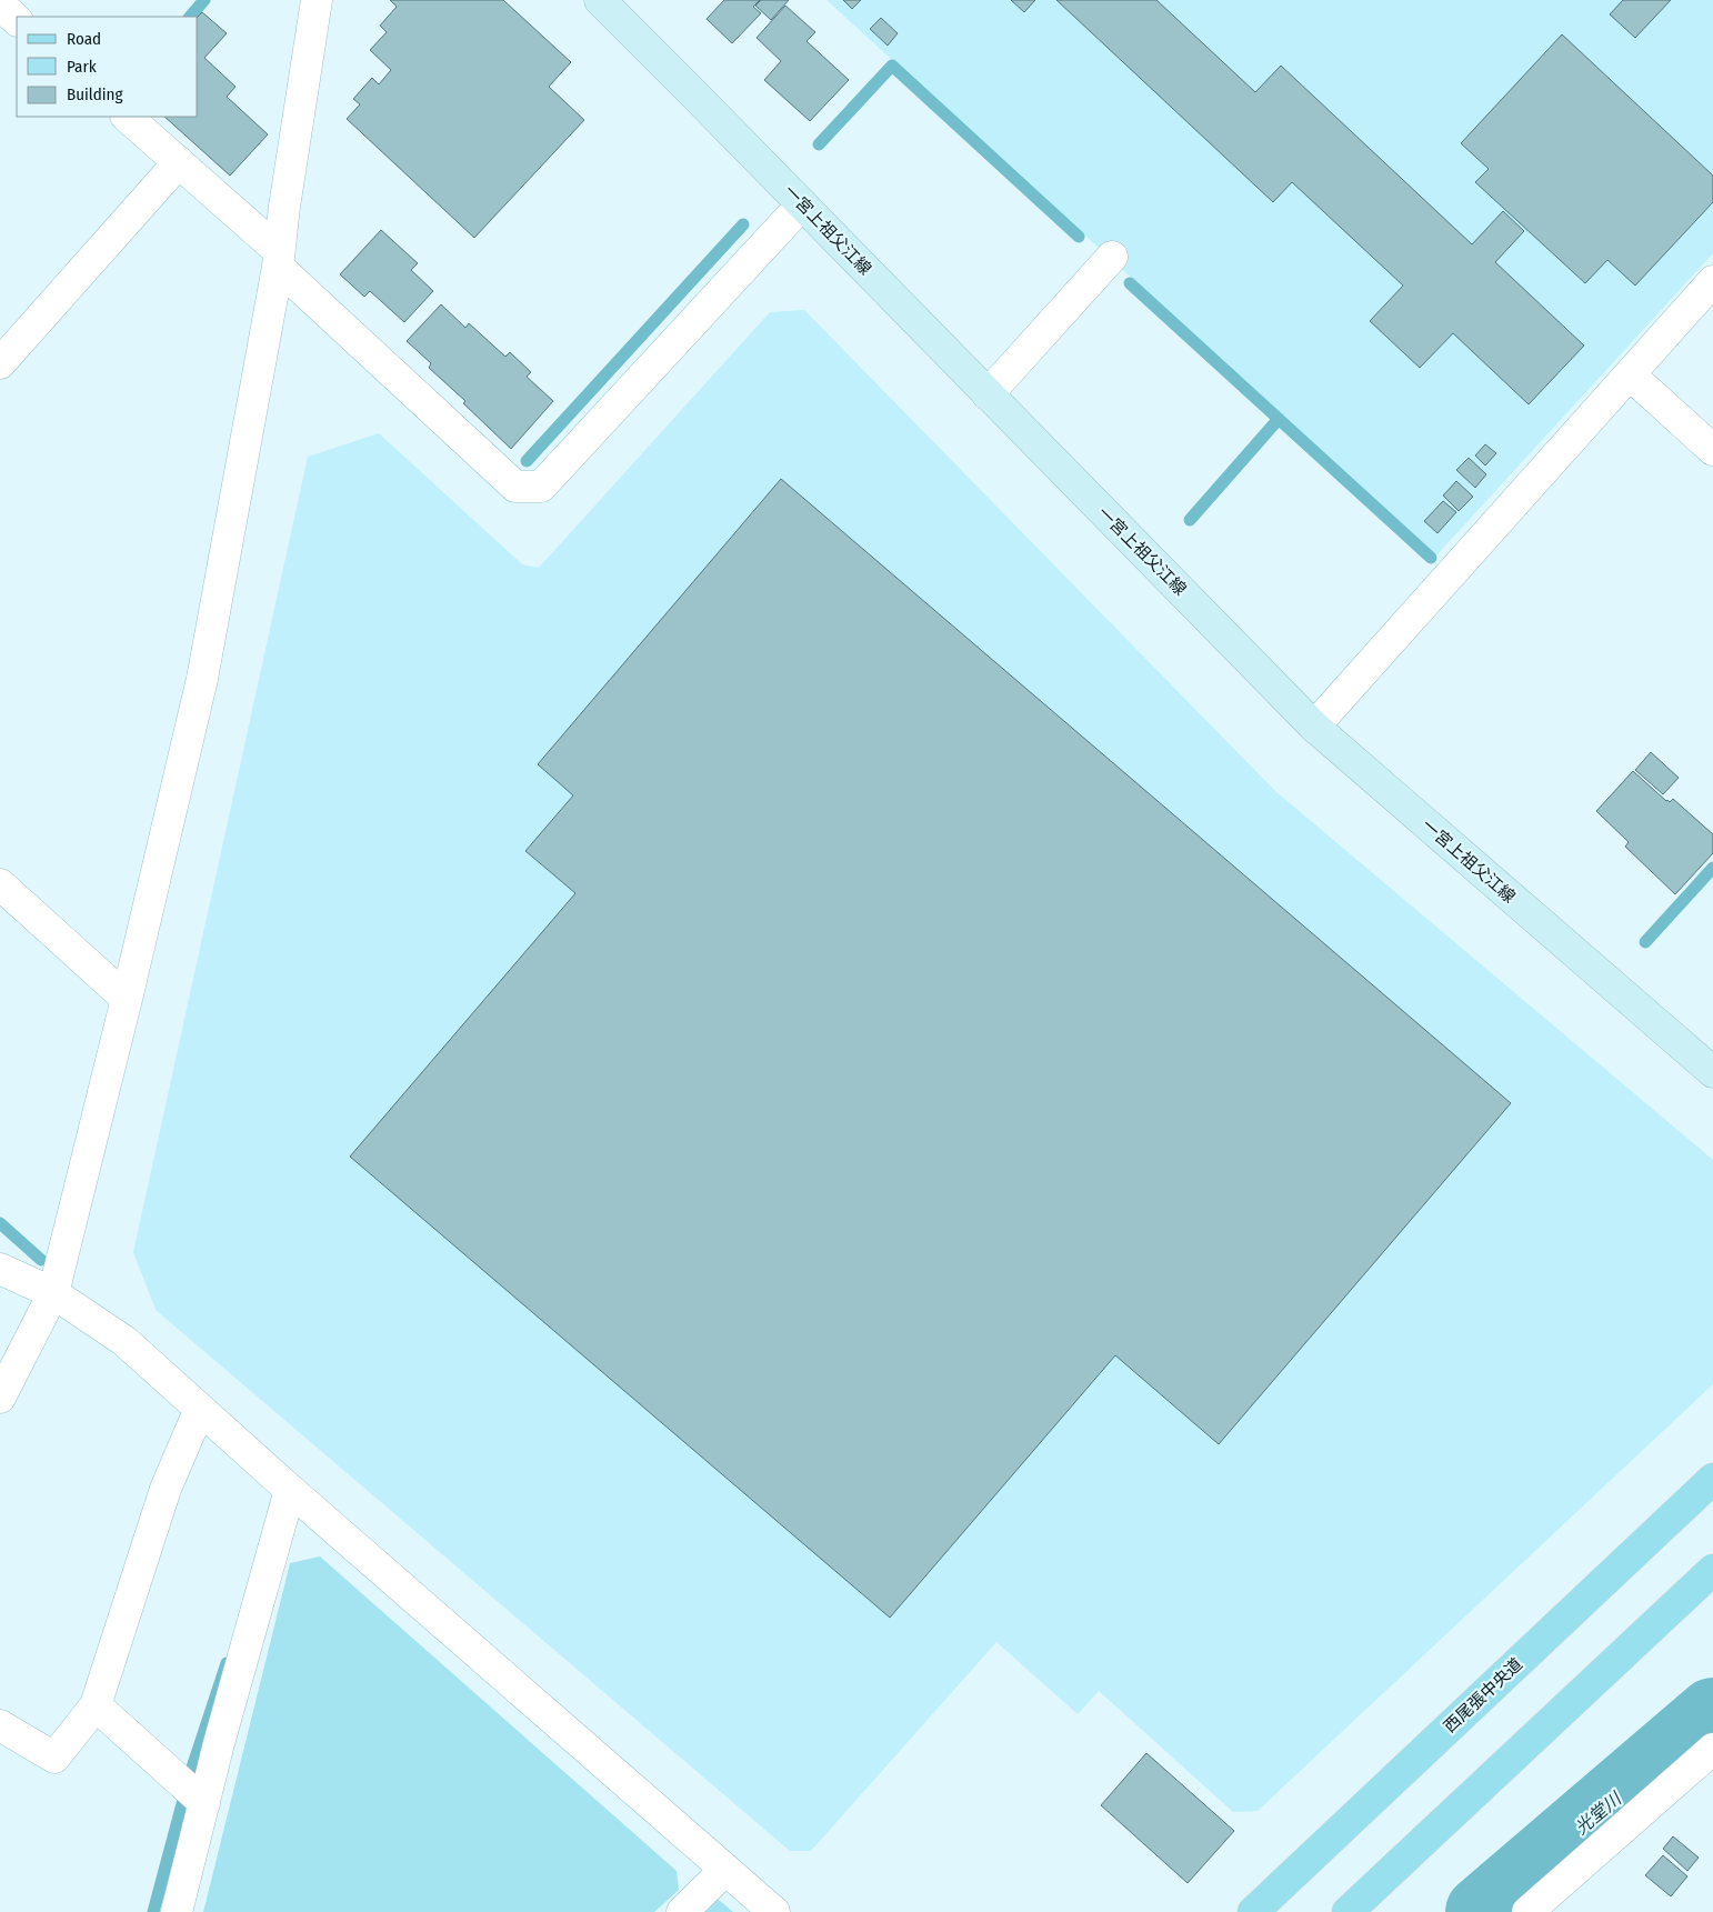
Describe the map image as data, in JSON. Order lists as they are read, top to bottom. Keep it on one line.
{"streets":{"main road":["一宮上祖父江線","西尾張中央道"]},"water":["光堂川"],"legend":["Road","Park","Building"]}
